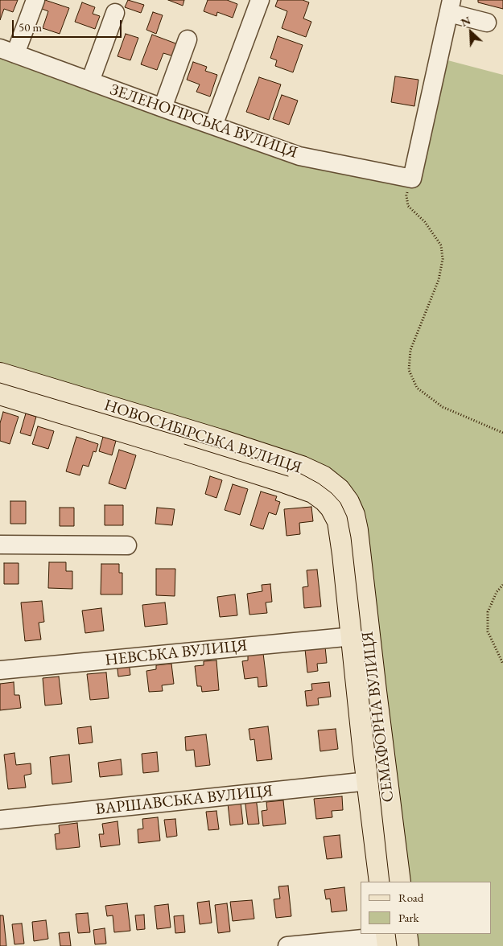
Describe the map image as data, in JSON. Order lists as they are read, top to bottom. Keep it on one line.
{"streets":{"main road":["НОВОСИБІРСЬКА ВУЛИЦЯ","СЕМАФОРНА ВУЛИЦЯ"],"street":["ЗЕЛЕНОГІРСЬКА ВУЛИЦЯ","НЕВСЬКА ВУЛИЦЯ","ВАРШАВСЬКА ВУЛИЦЯ"]},"crossings":[["НОВОСИБІРСЬКА ВУЛИЦЯ","СЕМАФОРНА ВУЛИЦЯ"],["НЕВСЬКА ВУЛИЦЯ","СЕМАФОРНА ВУЛИЦЯ"],["СЕМАФОРНА ВУЛИЦЯ","ВАРШАВСЬКА ВУЛИЦЯ"]],"legend":["Road","Park"],"scale_bar":"50 m","north":"top left"}
